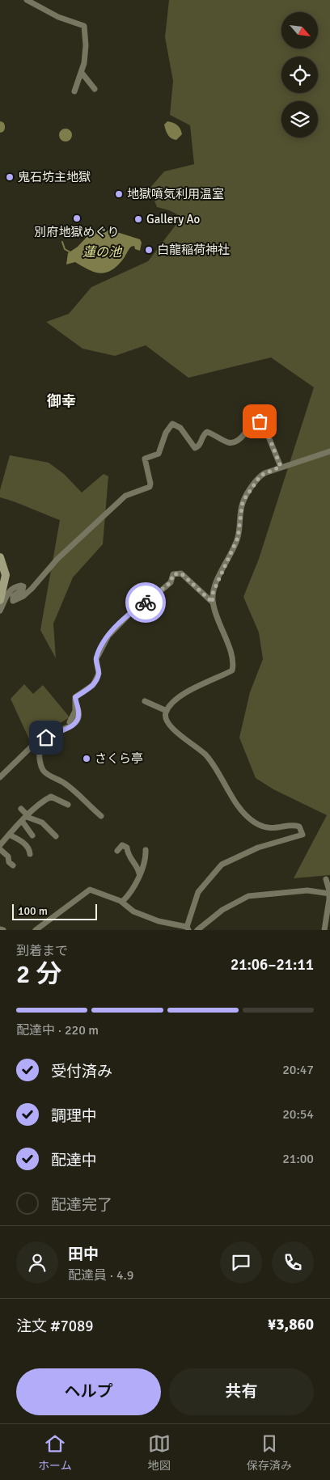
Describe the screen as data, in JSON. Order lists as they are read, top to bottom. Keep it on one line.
{"districts":["御幸"],"water":["蓮の池"],"places":["鬼石坊主地獄","地獄噴気利用温室","別府地獄めぐり","Gallery Ao","白龍稲荷神社","さくら亭"],"scale_bar":"100 m","north":"bottom right","page":{"scale":"100 m","heading":["2 分","到着まで","21:06–21:11"],"panel":["田中","配達員 · 4.9","注文 #7089","¥3,860"],"bar":"配達中 · 220 m","list":[["受付済み","20:47"],["調理中","20:54"],["配達中","21:00"],"配達完了"],"buttons":["ヘルプ","共有"],"tabs":["ホーム","地図","保存済み"]}}
